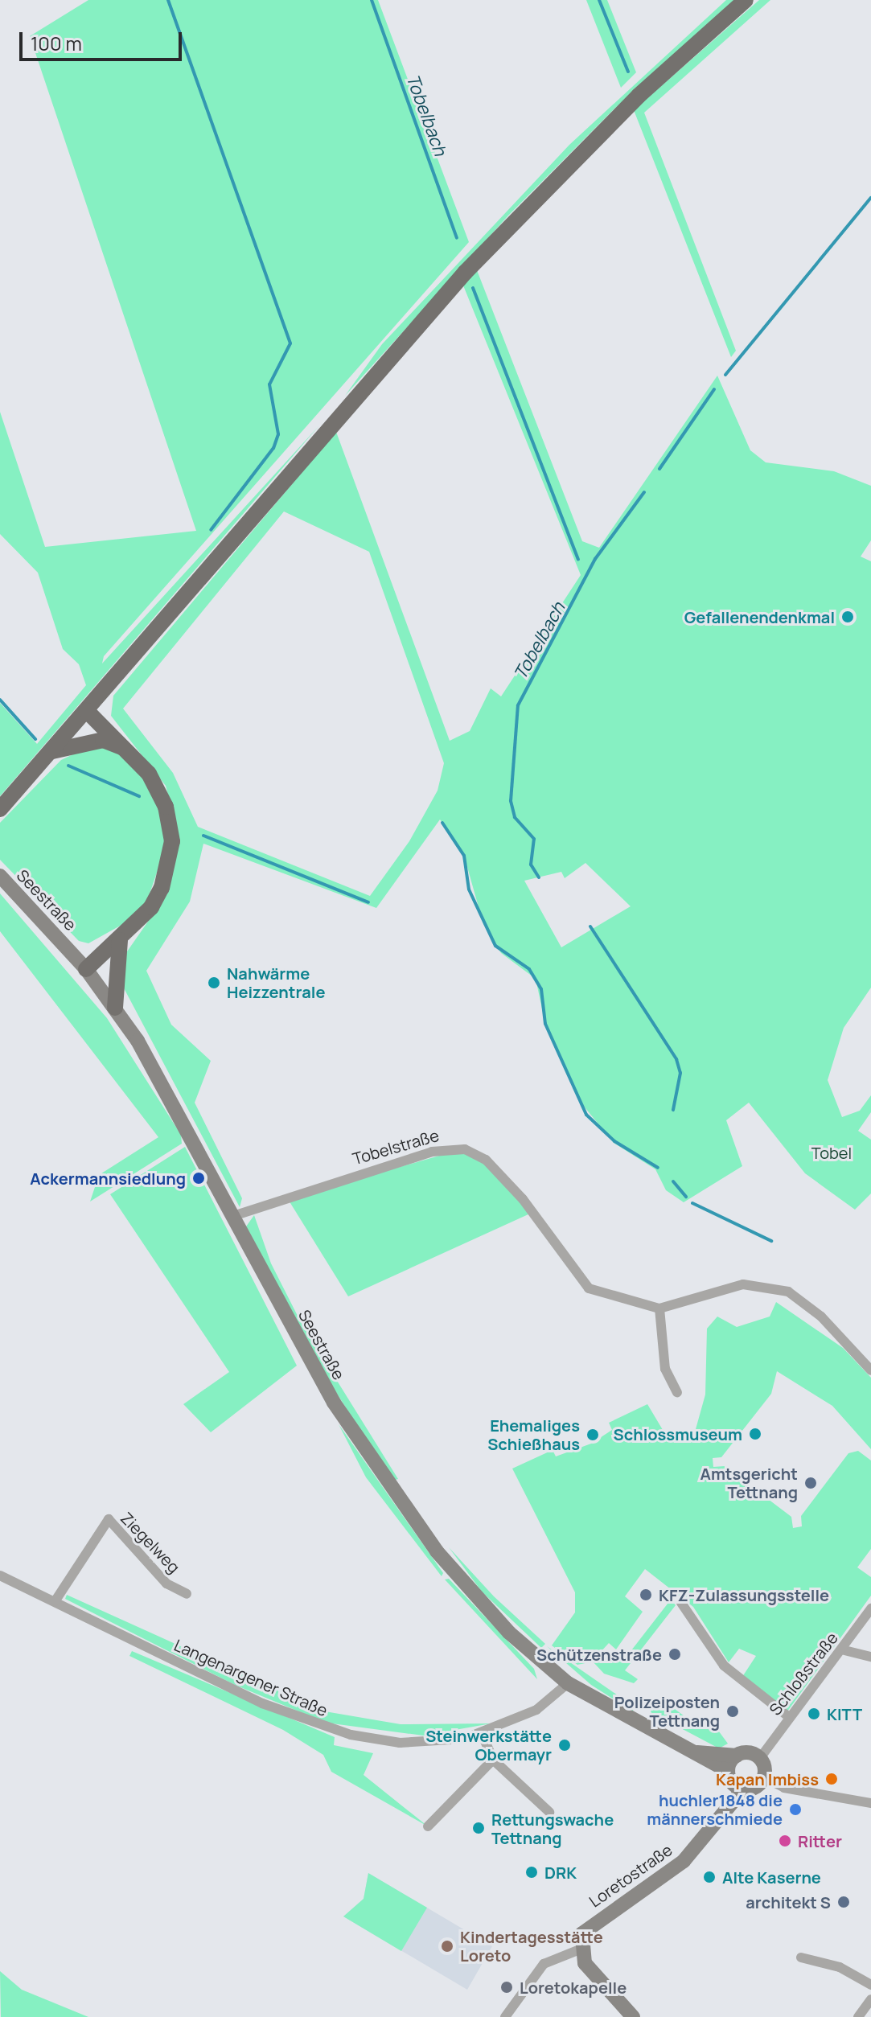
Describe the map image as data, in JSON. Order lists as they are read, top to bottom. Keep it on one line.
{"streets":{"main road":["Seestraße","Loretostraße"],"street":["Tobelstraße","Ziegelweg","Schloßstraße","Langenargener Straße"]},"crossings":[["Seestraße","Tobelstraße"],["Seestraße","Schloßstraße"],["Seestraße","Langenargener Straße"],["Seestraße","Loretostraße"],["Ziegelweg","Langenargener Straße"],["Schloßstraße","Loretostraße"]],"water":["Tobelbach"],"parks":["Tobel"],"places":["Gefallenendenkmal","Nahwärme Heizzentrale","Ackermannsiedlung","Schlossmuseum","Ehemaliges Schießhaus","Amtsgericht Tettnang","KFZ-Zulassungsstelle","Schützenstraße","Polizeiposten Tettnang","KITT","Steinwerkstätte Obermayr","Kapan Imbiss","huchler1848 die männerschmiede","Rettungswache Tettnang","Ritter","DRK","Alte Kaserne","architekt S","Kindertagesstätte Loreto","Loretokapelle"],"scale_bar":"100 m"}
